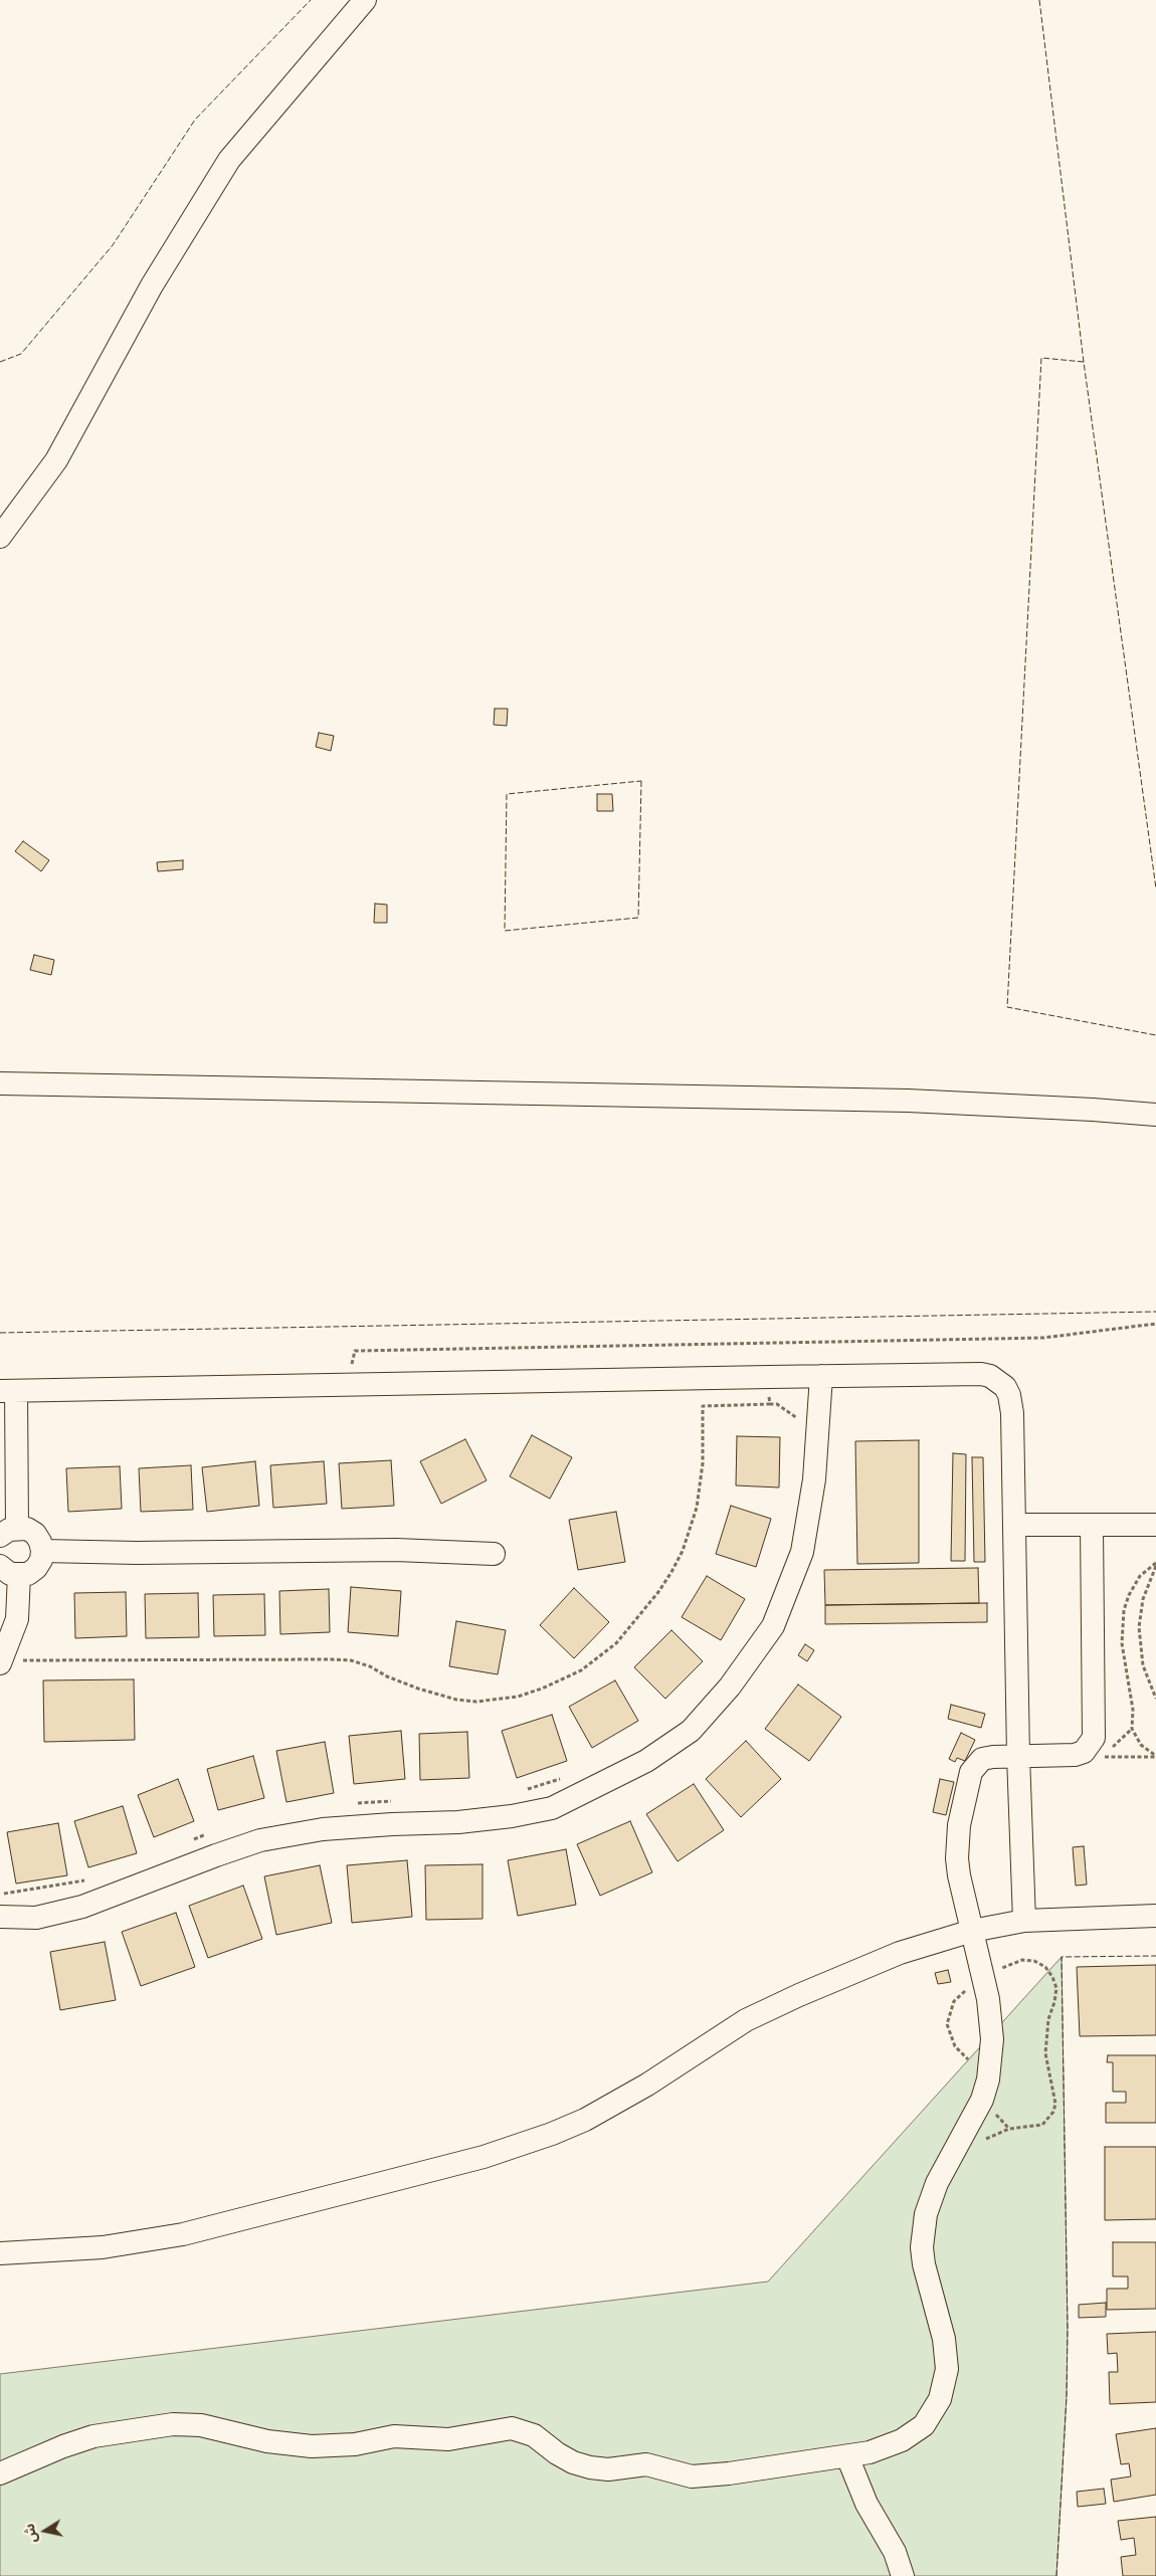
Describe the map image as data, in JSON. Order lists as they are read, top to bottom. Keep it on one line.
{"north":"left"}
